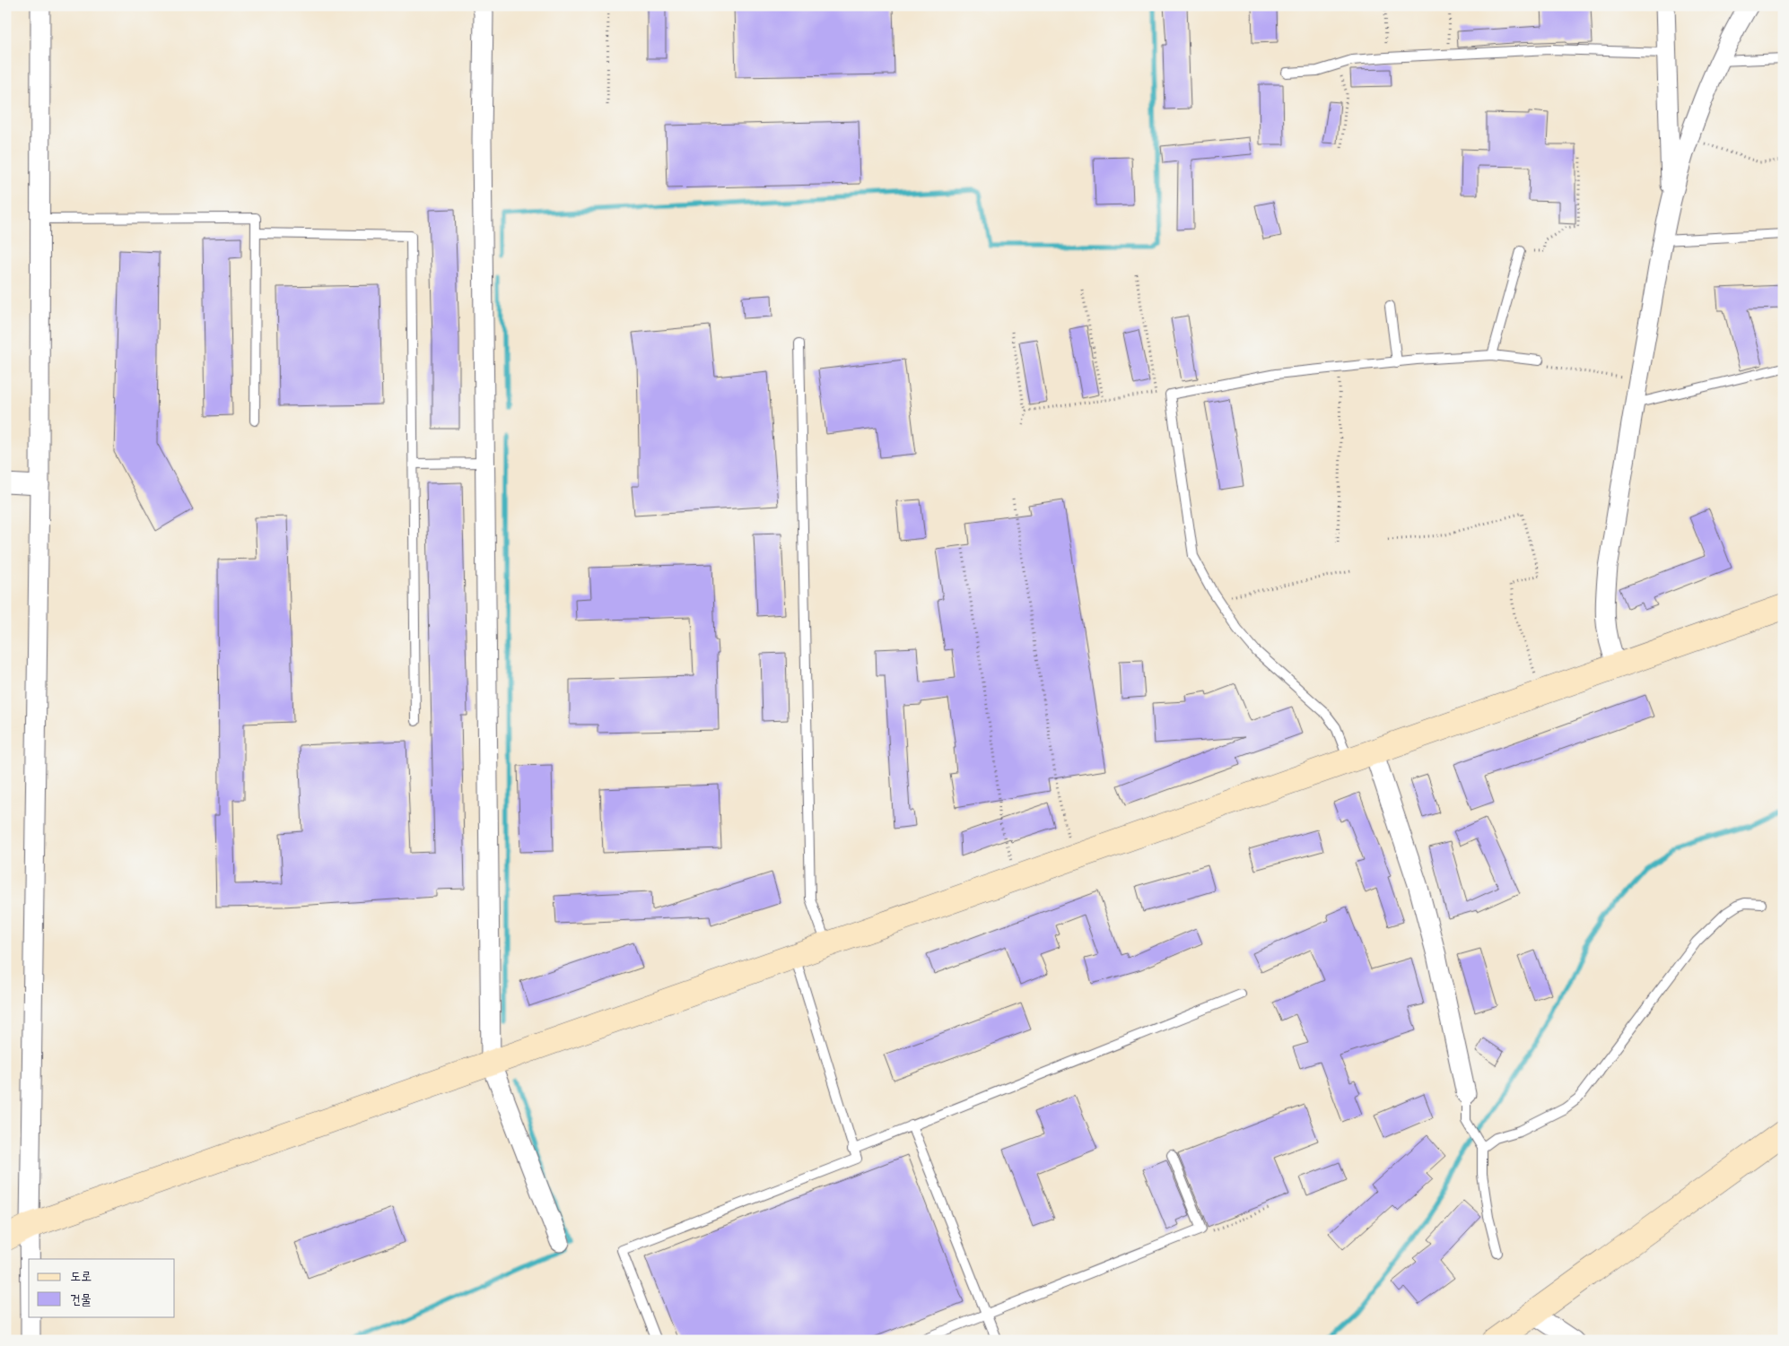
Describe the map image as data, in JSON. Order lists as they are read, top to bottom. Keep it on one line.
{"legend":["도로","건물"]}
